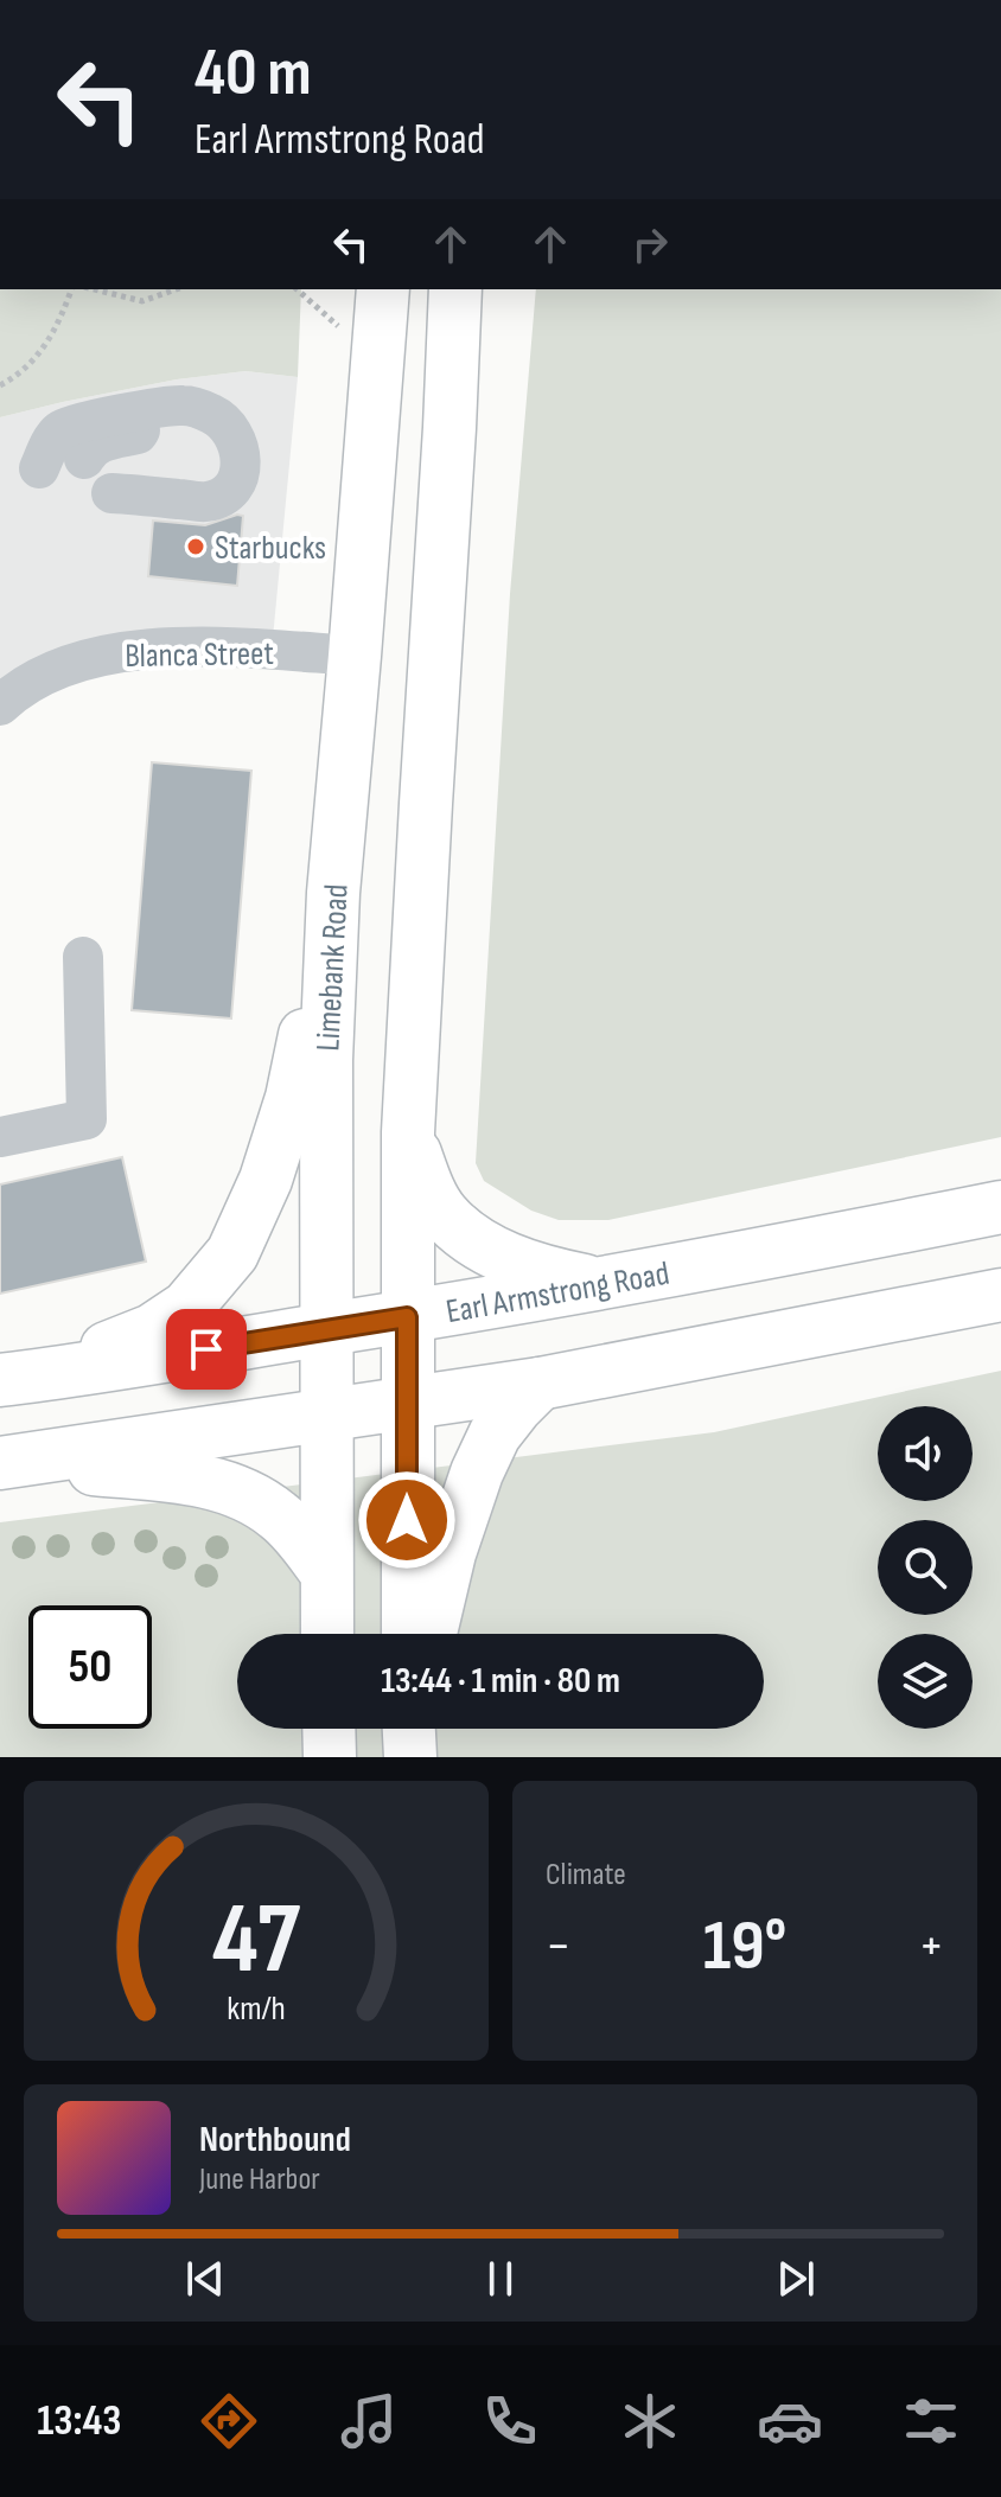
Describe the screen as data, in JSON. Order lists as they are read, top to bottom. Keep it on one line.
{"streets":{"main road":["Limebank Road","Earl Armstrong Road"],"lane":["Blanca Street"]},"crossings":[["Blanca Street","Limebank Road"],["Limebank Road","Earl Armstrong Road"]],"places":["Starbucks"],"page":{"turn":["40 m","Earl Armstrong Road"],"limit":"50","trip":"13:44 · 1 min · 80 m","tile":"Climate","heat":["−","19°","+"],"song":["Northbound","June Harbor"],"tabs":"13:43","gauge":["47","km/h"]}}
